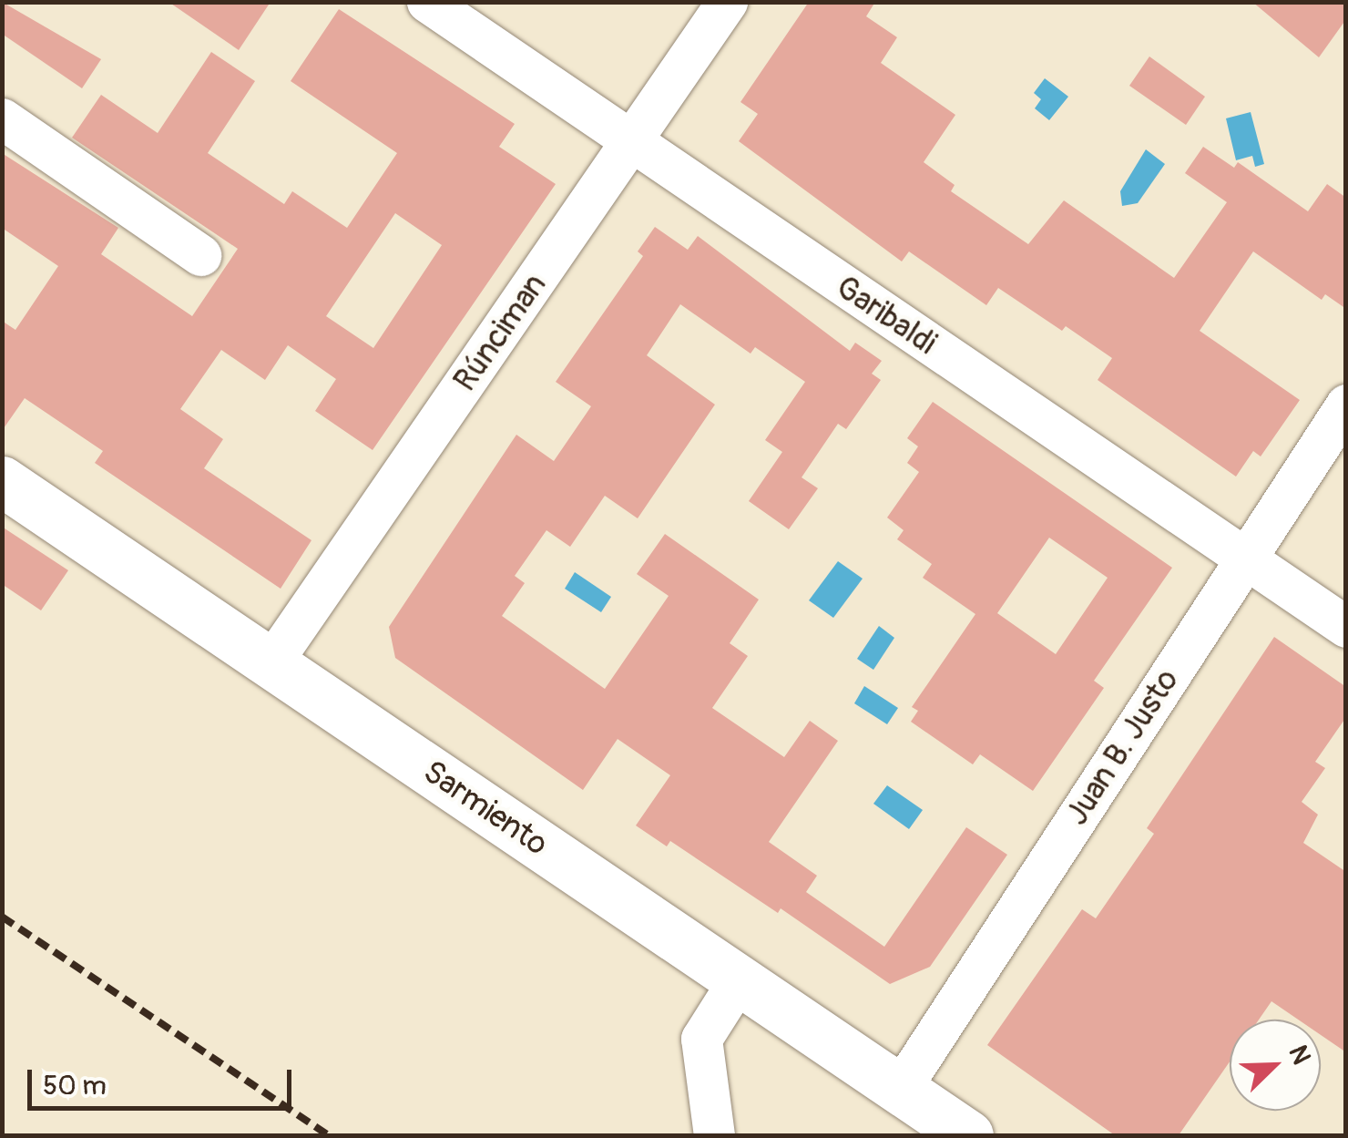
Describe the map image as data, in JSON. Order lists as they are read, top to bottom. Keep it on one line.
{"streets":{"street":["Garibaldi","Rúnciman","Juan B. Justo","Sarmiento"]},"crossings":[["Garibaldi","Rúnciman"],["Garibaldi","Juan B. Justo"],["Rúnciman","Sarmiento"],["Juan B. Justo","Sarmiento"]],"scale_bar":"50 m","north":"top right"}
